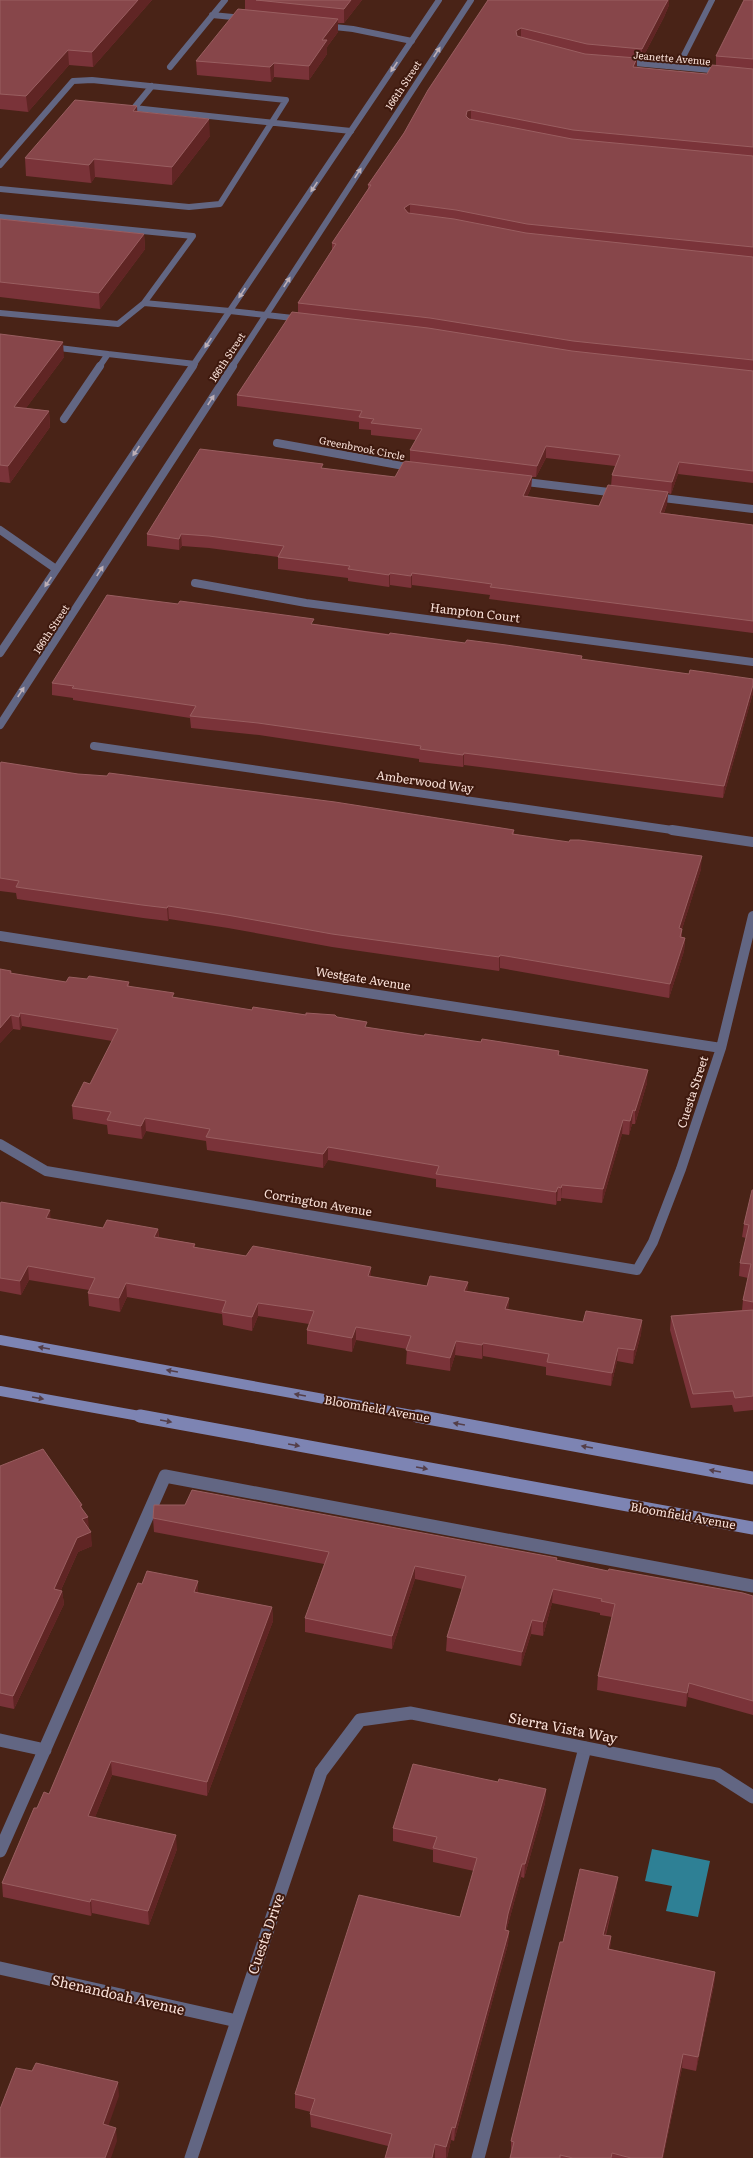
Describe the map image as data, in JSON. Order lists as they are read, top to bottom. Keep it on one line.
{"streets":{"main road":["Bloomfield Avenue"],"street":["Jeanette Avenue","166th Street","Greenbrook Circle","Hampton Court","Amberwood Way","Westgate Avenue","Cuesta Street","Corrington Avenue","Sierra Vista Way","Cuesta Drive","Shenandoah Avenue"]},"crossings":[["Westgate Avenue","Cuesta Street"],["Cuesta Street","Corrington Avenue"],["Sierra Vista Way","Cuesta Drive"],["Cuesta Drive","Shenandoah Avenue"]]}
